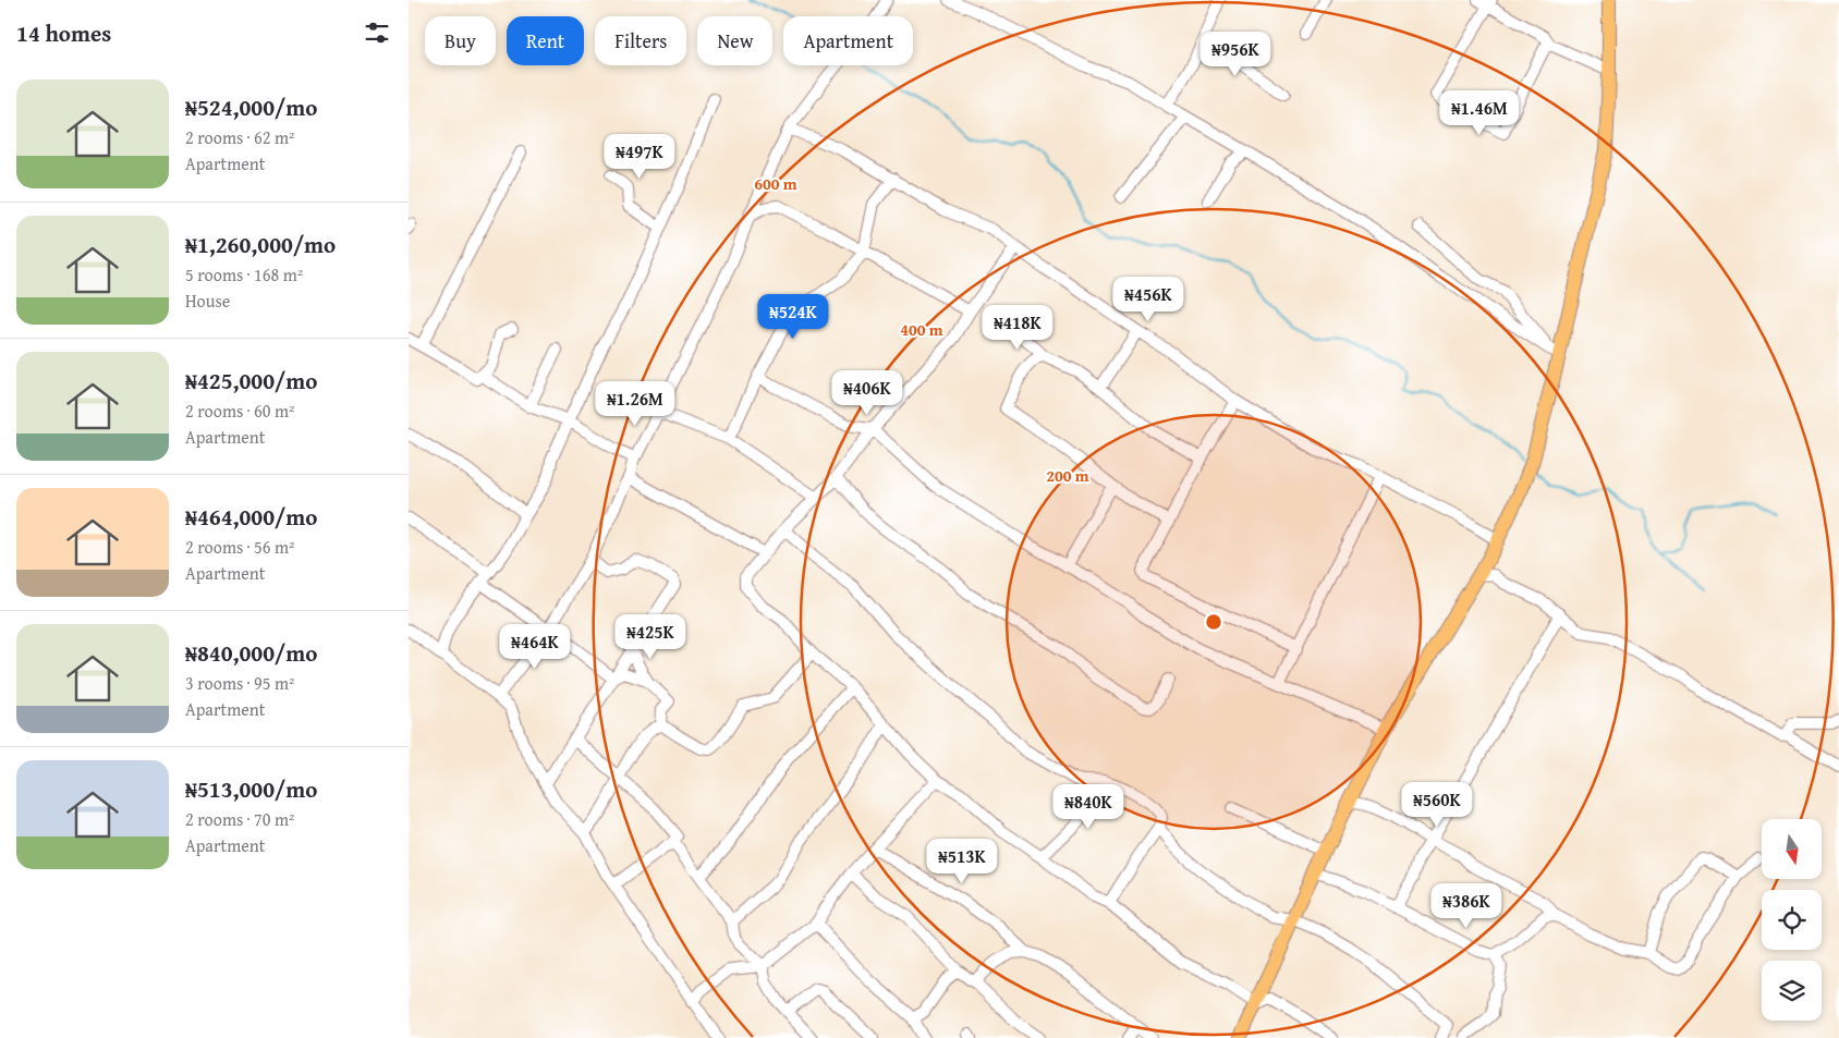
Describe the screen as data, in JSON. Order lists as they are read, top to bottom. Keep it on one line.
{"north":"bottom","page":{"heading":"14 homes","chip":["Buy","Rent","Filters","New","Apartment"],"price":["₦956K","₦1.46M","₦497K","₦456K","₦524K","₦418K","₦406K","₦1.26M","₦425K","₦464K","₦560K","₦840K","₦513K","₦386K"],"list":[{"name":"₦524,000/mo","note":"2 rooms · 62 m² · Apartment"},{"name":"₦1,260,000/mo","note":"5 rooms · 168 m² · House"},{"name":"₦425,000/mo","note":"2 rooms · 60 m² · Apartment"},{"name":"₦464,000/mo","note":"2 rooms · 56 m² · Apartment"},{"name":"₦840,000/mo","note":"3 rooms · 95 m² · Apartment"},{"name":"₦513,000/mo","note":"2 rooms · 70 m² · Apartment"}]},"rings":["600 m","400 m","200 m"]}
